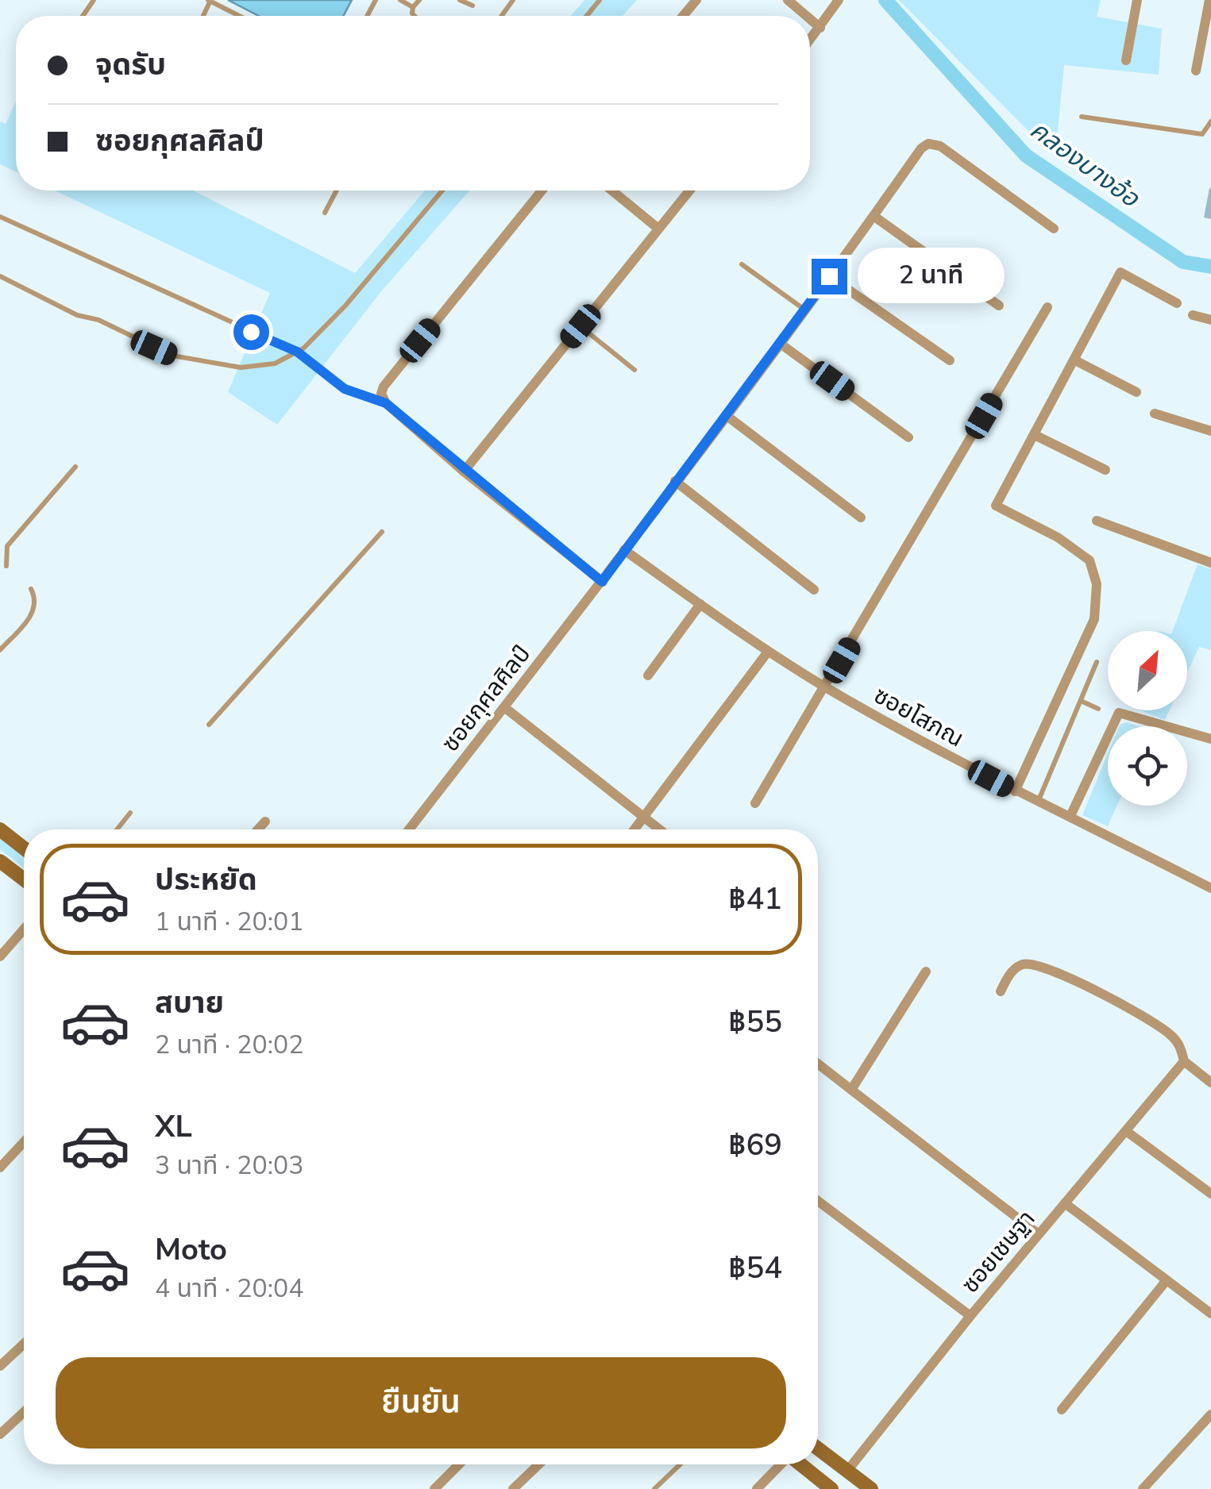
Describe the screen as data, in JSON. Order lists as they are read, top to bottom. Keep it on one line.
{"streets":{"street":["ซอยกุศลศิลป์","ซอยโสภณ","ซอยเชษฐา"]},"crossings":[["ซอยกุศลศิลป์","ซอยโสภณ"]],"water":["คลองบางอ้อ"],"north":"top right","page":{"banner":["จุดรับ","ซอยกุศลศิลป์"],"bubble":"2 นาที","list":[{"name":"ประหยัด","note":"1 นาที · 20:01","value":"฿41"},{"name":"สบาย","note":"2 นาที · 20:02","value":"฿55"},{"name":"XL","note":"3 นาที · 20:03","value":"฿69"},{"name":"Moto","note":"4 นาที · 20:04","value":"฿54"}],"buttons":"ยืนยัน"}}
